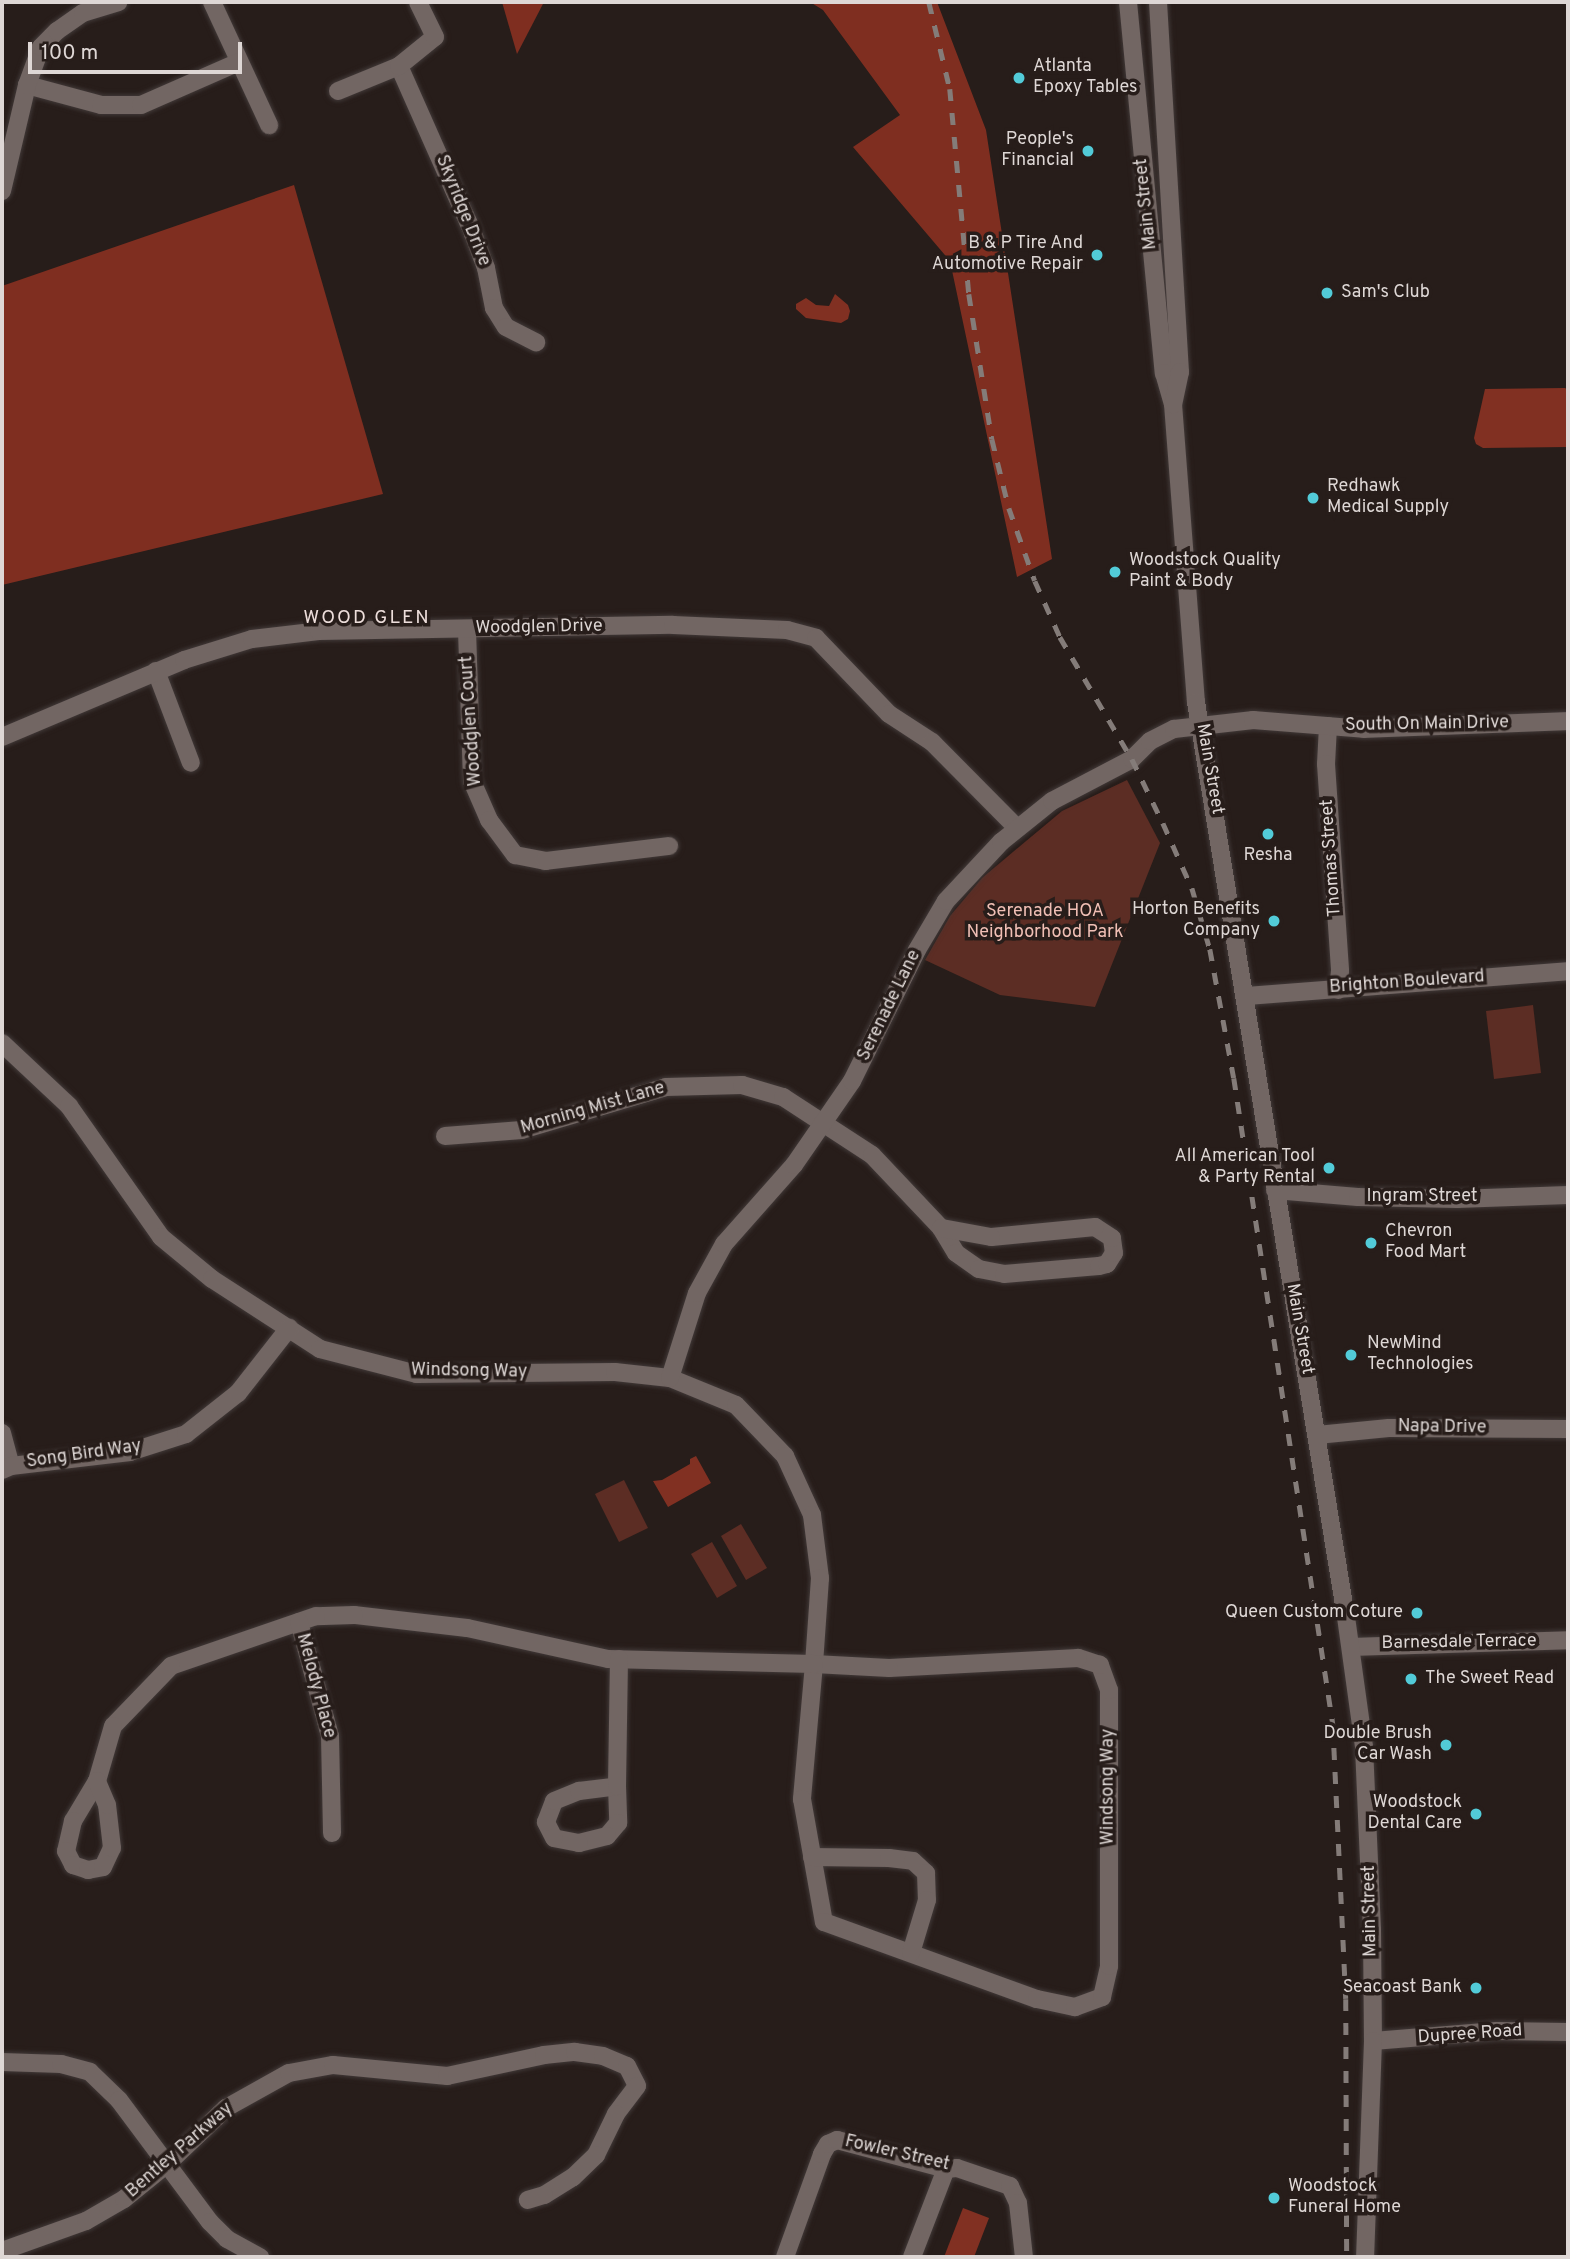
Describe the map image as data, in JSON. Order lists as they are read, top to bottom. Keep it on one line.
{"streets":{"street":["Main Street","Skyridge Drive","Woodglen Drive","Woodglen Court","South On Main Drive","Thomas Street","Brighton Boulevard","Serenade Lane","Morning Mist Lane","Ingram Street","Windsong Way","Napa Drive","Song Bird Way","Barnesdale Terrace","Melody Place","Dupree Road","Bentley Parkway","Fowler Street"]},"crossings":[["Main Street","South On Main Drive"],["Main Street","Brighton Boulevard"],["Main Street","Serenade Lane"],["Main Street","Ingram Street"],["Main Street","Napa Drive"],["Main Street","Barnesdale Terrace"],["Main Street","Dupree Road"],["Woodglen Drive","Woodglen Court"],["Woodglen Drive","Serenade Lane"],["South On Main Drive","Thomas Street"],["South On Main Drive","Serenade Lane"],["Thomas Street","Brighton Boulevard"],["Serenade Lane","Morning Mist Lane"],["Serenade Lane","Windsong Way"],["Windsong Way","Song Bird Way"],["Windsong Way","Melody Place"]],"districts":["WOOD GLEN"],"parks":["Serenade HOA Neighborhood Park"],"places":["Atlanta Epoxy Tables","People's Financial","B & P Tire And Automotive Repair","Sam's Club","Redhawk Medical Supply","Woodstock Quality Paint & Body","Resha","Horton Benefits Company","All American Tool & Party Rental","Chevron Food Mart","NewMind Technologies","Queen Custom Coture","The Sweet Read","Double Brush Car Wash","Woodstock Dental Care","Seacoast Bank","Woodstock Funeral Home"],"scale_bar":"100 m"}
